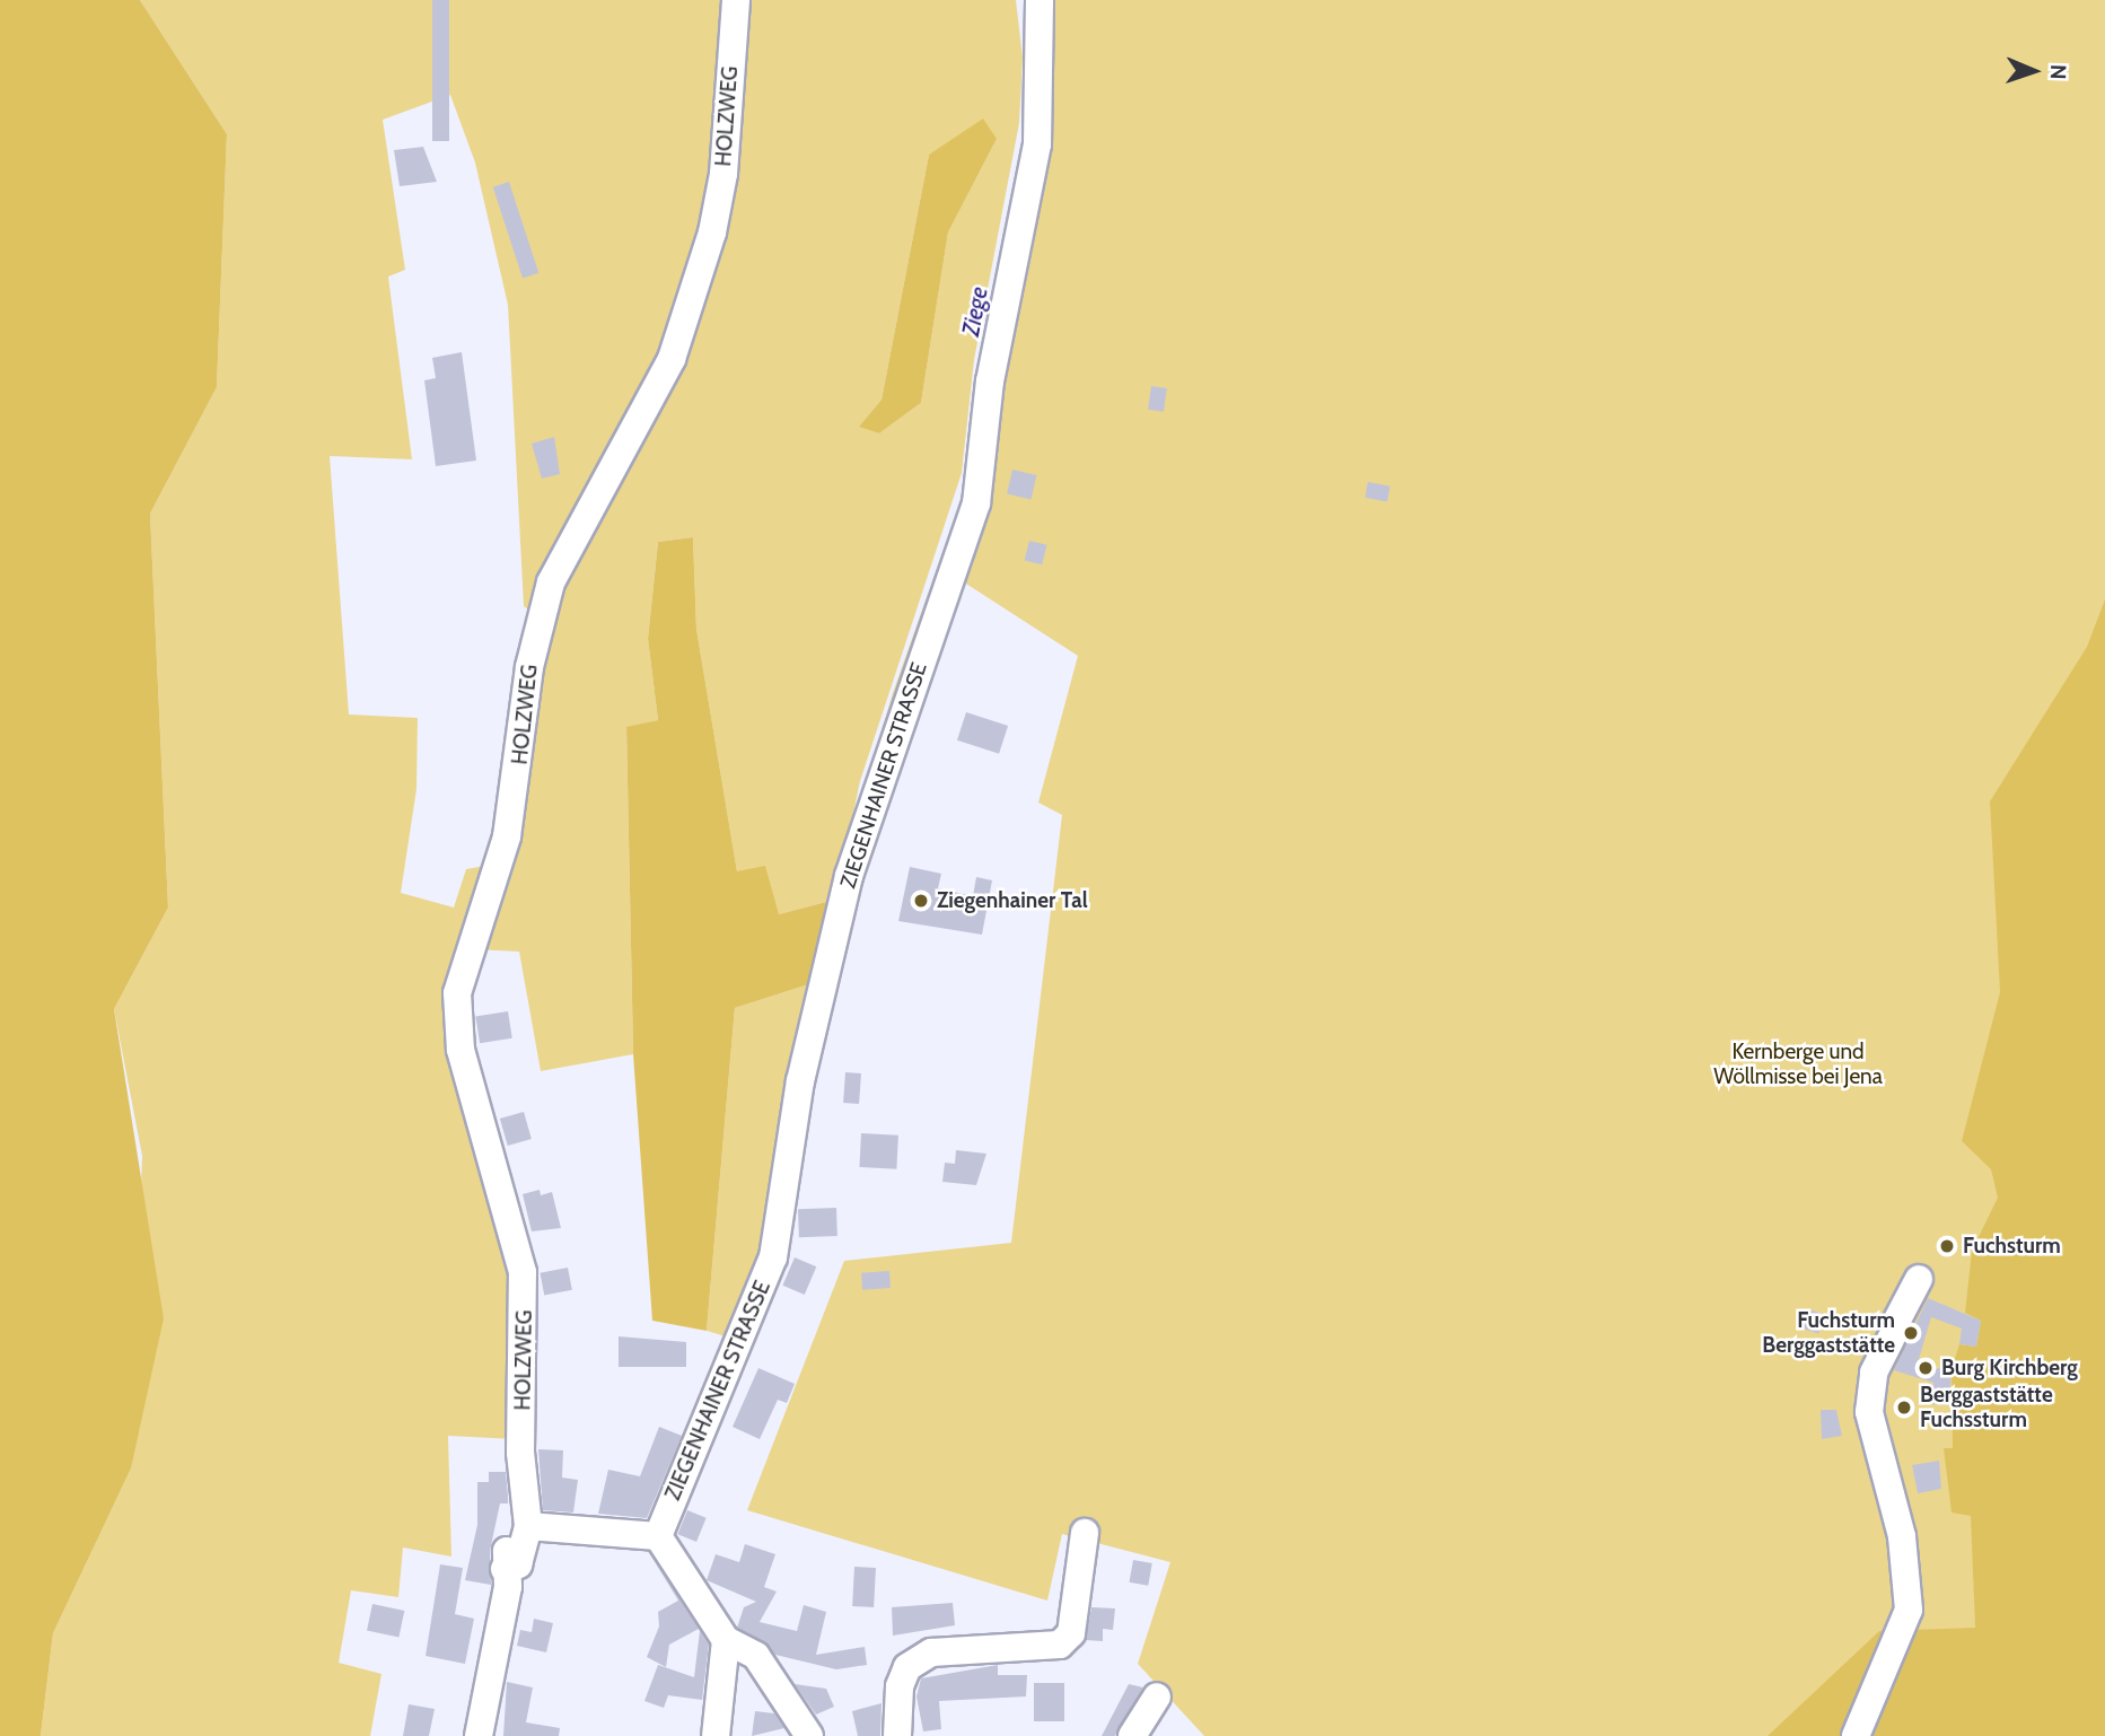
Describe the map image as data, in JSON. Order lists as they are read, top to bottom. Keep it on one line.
{"streets":{"street":["HOLZWEG","ZIEGENHAINER STRASSE"]},"water":["Ziege"],"parks":["Kernberge und Wöllmisse bei Jena"],"places":["Ziegenhainer Tal","Fuchsturm","Fuchsturm Berggaststätte","Burg Kirchberg","Berggaststätte Fuchssturm"],"north":"right"}
